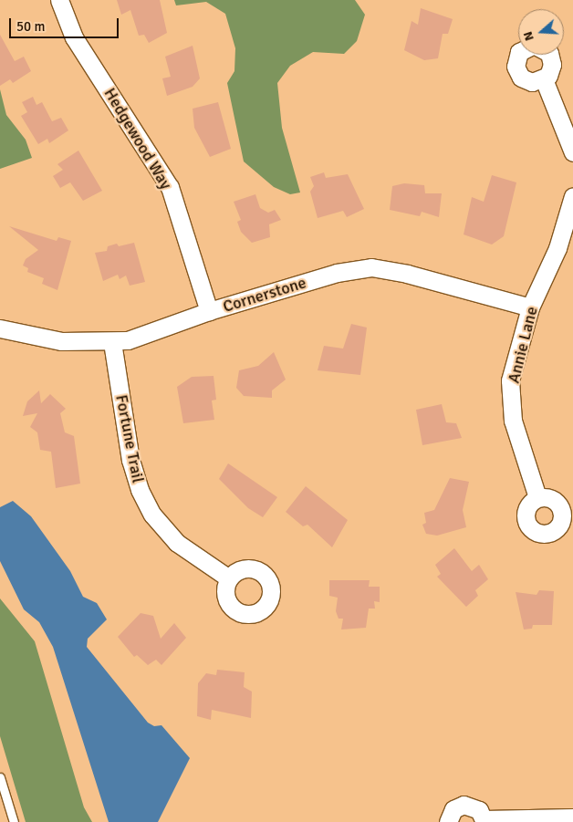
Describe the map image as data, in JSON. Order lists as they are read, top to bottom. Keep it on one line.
{"streets":{"street":["Hedgewood Way","Cornerstone","Annie Lane","Fortune Trail"]},"crossings":[["Hedgewood Way","Cornerstone"],["Cornerstone","Annie Lane"],["Cornerstone","Fortune Trail"]],"scale_bar":"50 m","north":"left"}
